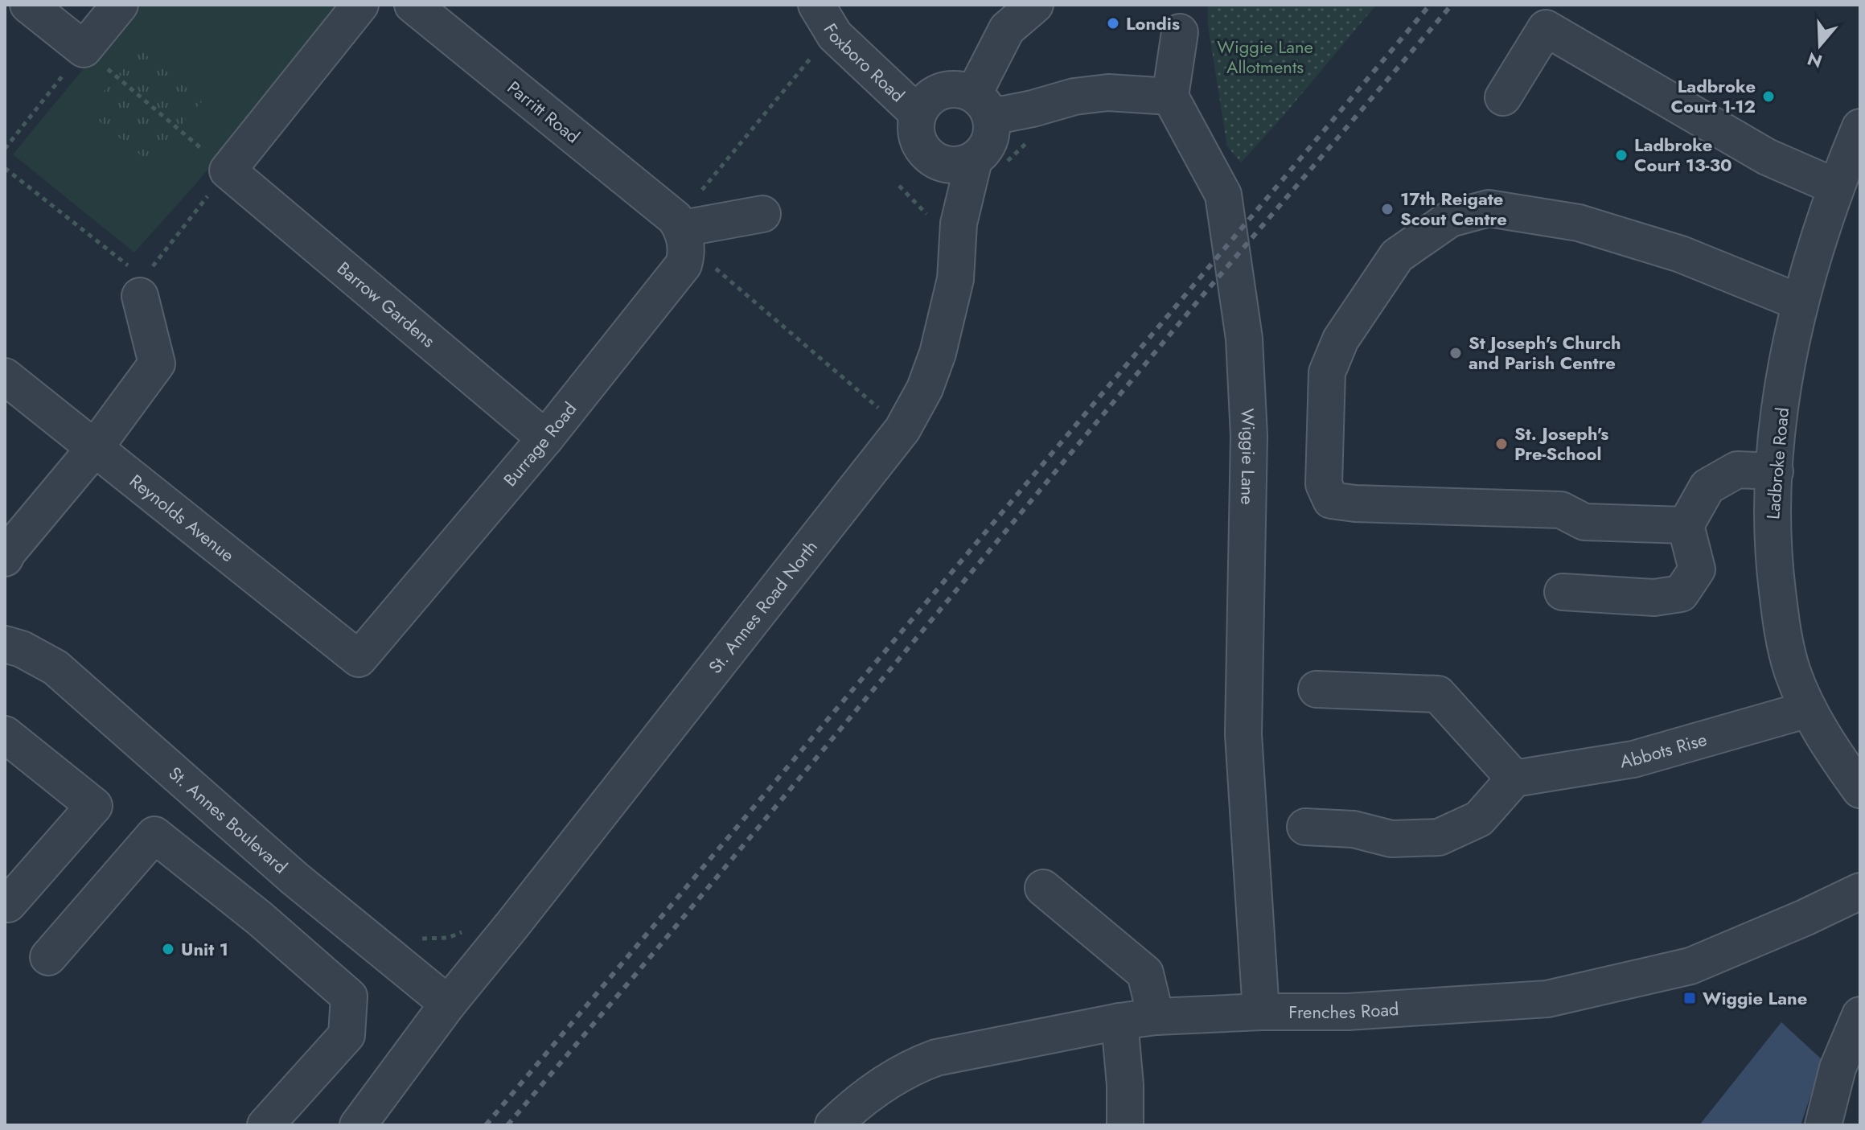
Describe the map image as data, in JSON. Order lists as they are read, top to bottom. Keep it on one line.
{"streets":{"street":["Foxboro Road","Parritt Road","Barrow Gardens","Burrage Road","Wiggie Lane","Ladbroke Road","Reynolds Avenue","St. Annes Road North","Abbots Rise","St. Annes Boulevard","Frenches Road"]},"crossings":[["Foxboro Road","St. Annes Road North"],["Barrow Gardens","Burrage Road"],["Burrage Road","Reynolds Avenue"],["Wiggie Lane","Frenches Road"],["Ladbroke Road","Abbots Rise"],["St. Annes Road North","St. Annes Boulevard"]],"parks":["Wiggie Lane Allotments"],"places":{"other":["Londis","Ladbroke Court 1-12","Ladbroke Court 13-30","17th Reigate Scout Centre","St Joseph's Church and Parish Centre","St. Joseph's Pre-School","Unit 1"],"transit":["Wiggie Lane"]},"north":"bottom"}
